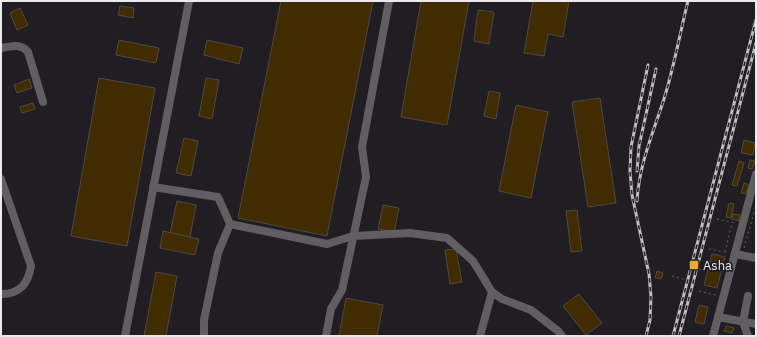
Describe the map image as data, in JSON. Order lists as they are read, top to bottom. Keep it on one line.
{"places":{"transit":["Asha"]}}
